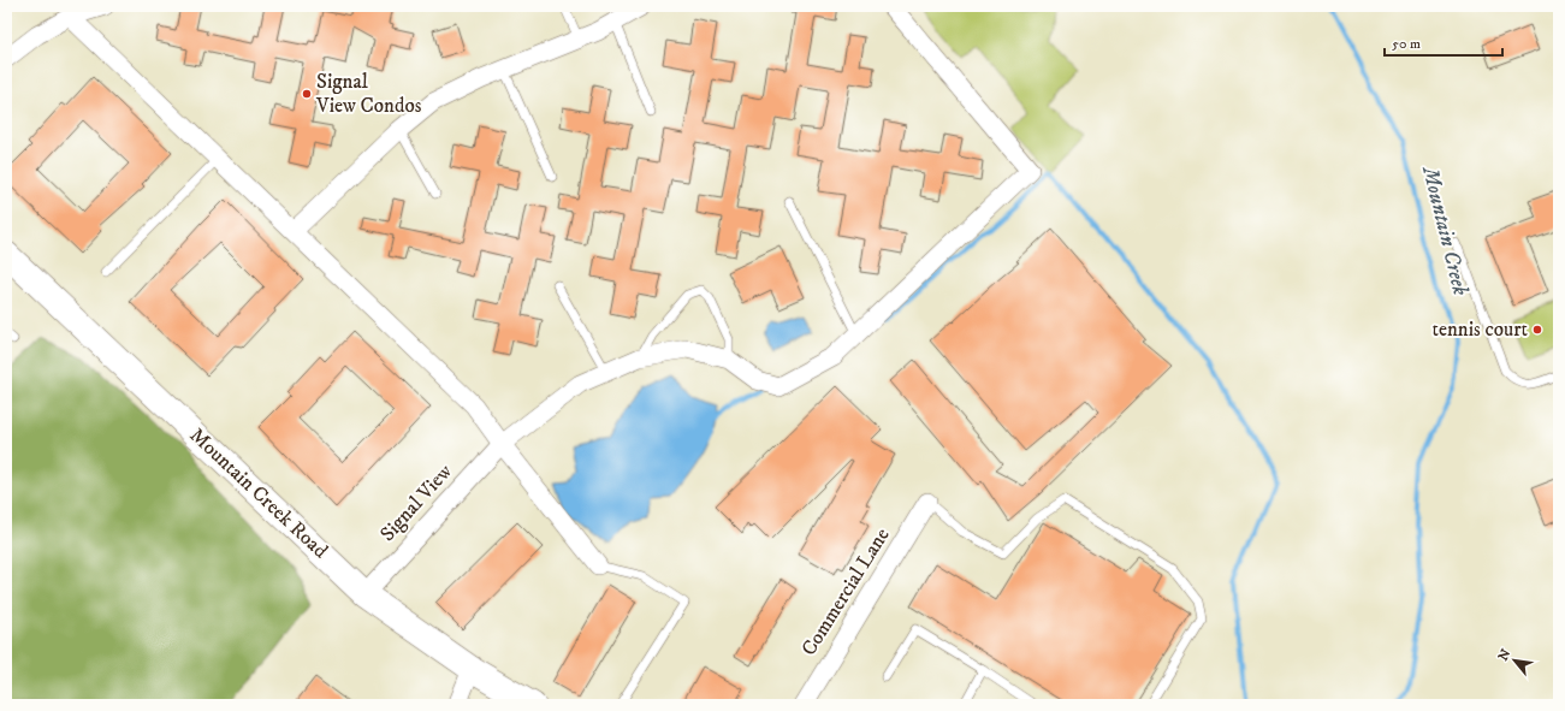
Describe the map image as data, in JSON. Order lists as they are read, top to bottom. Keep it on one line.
{"streets":{"main road":["Mountain Creek Road"],"street":["Signal View","Commercial Lane"]},"crossings":[["Mountain Creek Road","Signal View"]],"water":["Mountain Creek"],"places":["Signal View Condos","tennis court"],"scale_bar":"50 m","north":"top left"}
